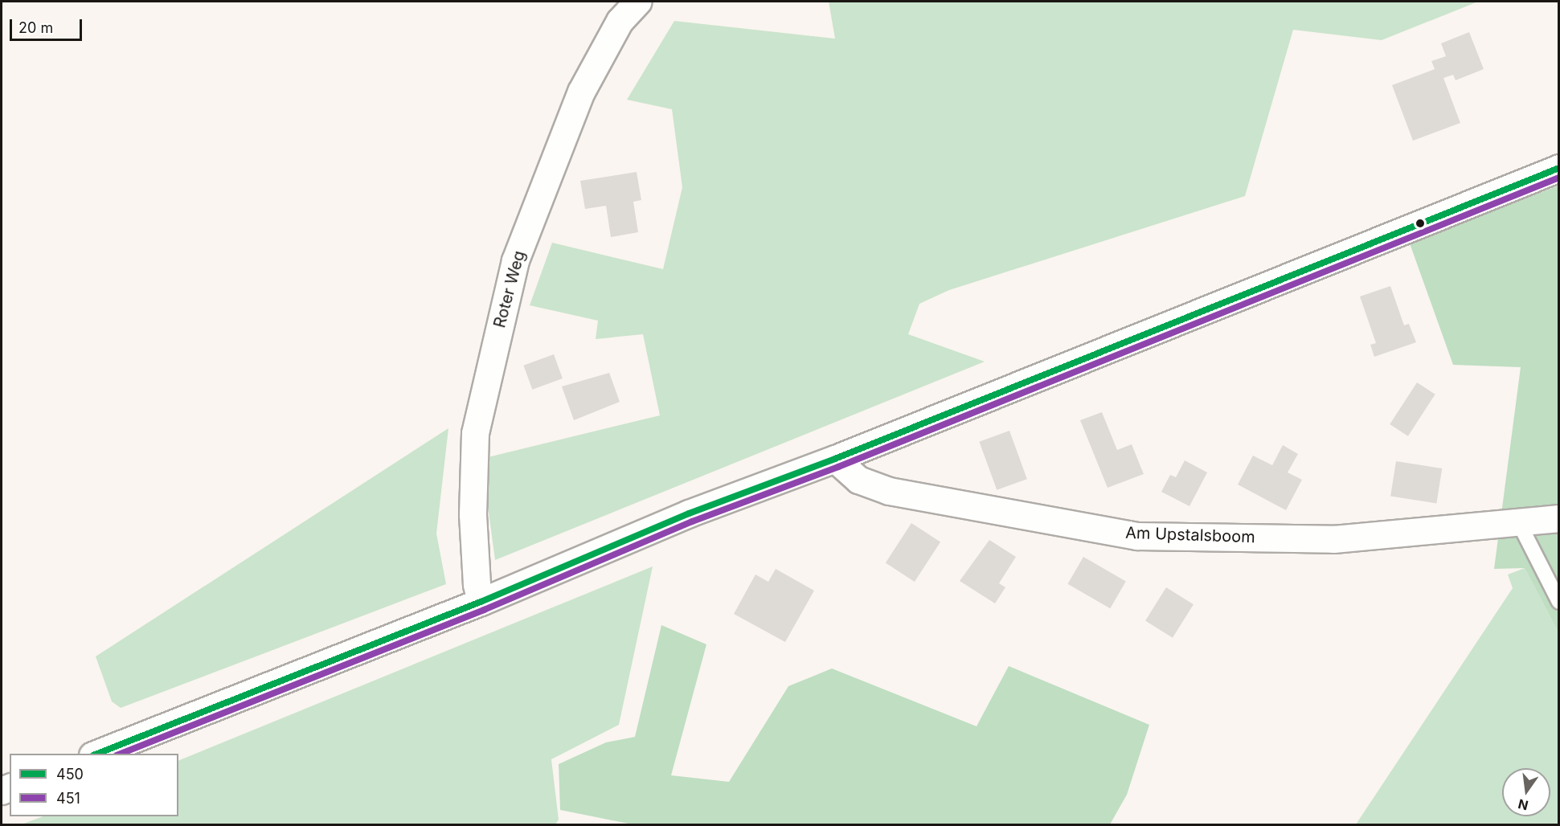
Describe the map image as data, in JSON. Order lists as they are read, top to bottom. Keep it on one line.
{"streets":{"main road":["Roter Weg","Am Upstalsboom"]},"lines":["transit line 450","transit line 451"],"legend":["450","451"],"scale_bar":"20 m","north":"bottom"}
